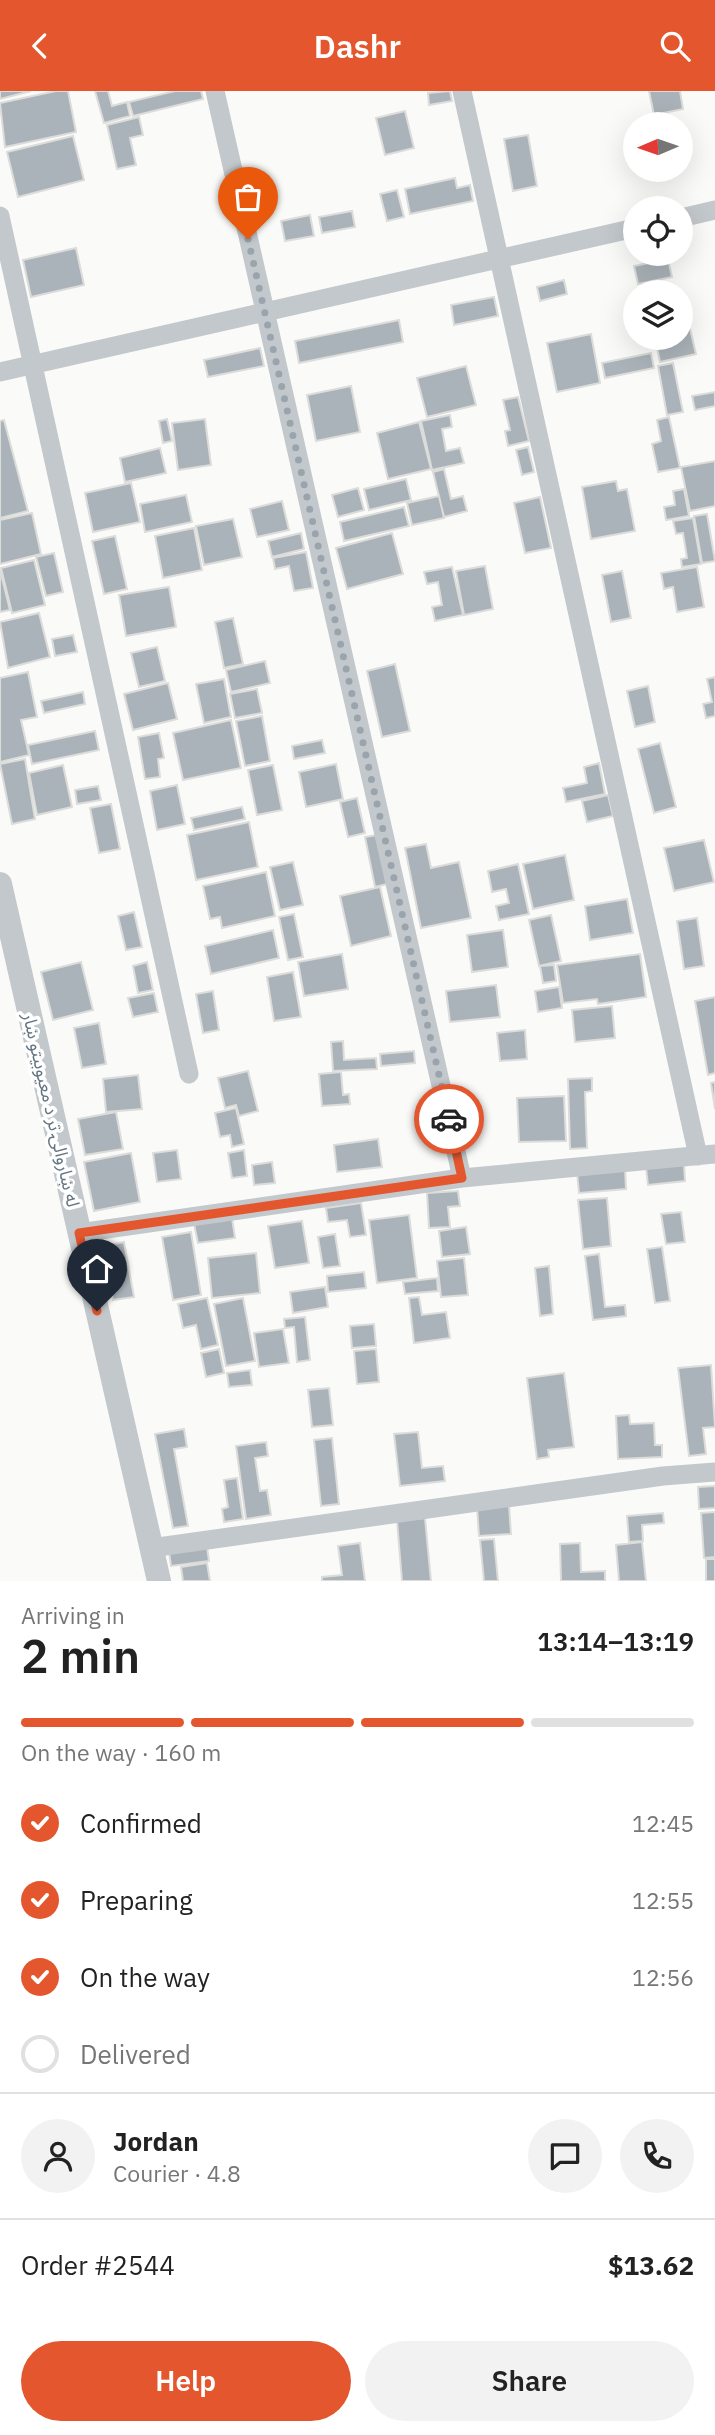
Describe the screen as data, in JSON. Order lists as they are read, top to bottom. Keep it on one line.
{"streets":{"street":["له ښاروالۍ تر د معیوبیتو ښار"]},"north":"left","page":{"header":"Dashr","heading":["2 min","Arriving in","13:14–13:19"],"panel":["Jordan","Courier · 4.8","Order #2544","$13.62"],"bar":"On the way · 160 m","list":[["Confirmed","12:45"],["Preparing","12:55"],["On the way","12:56"],"Delivered"],"buttons":["Help","Share"]}}
